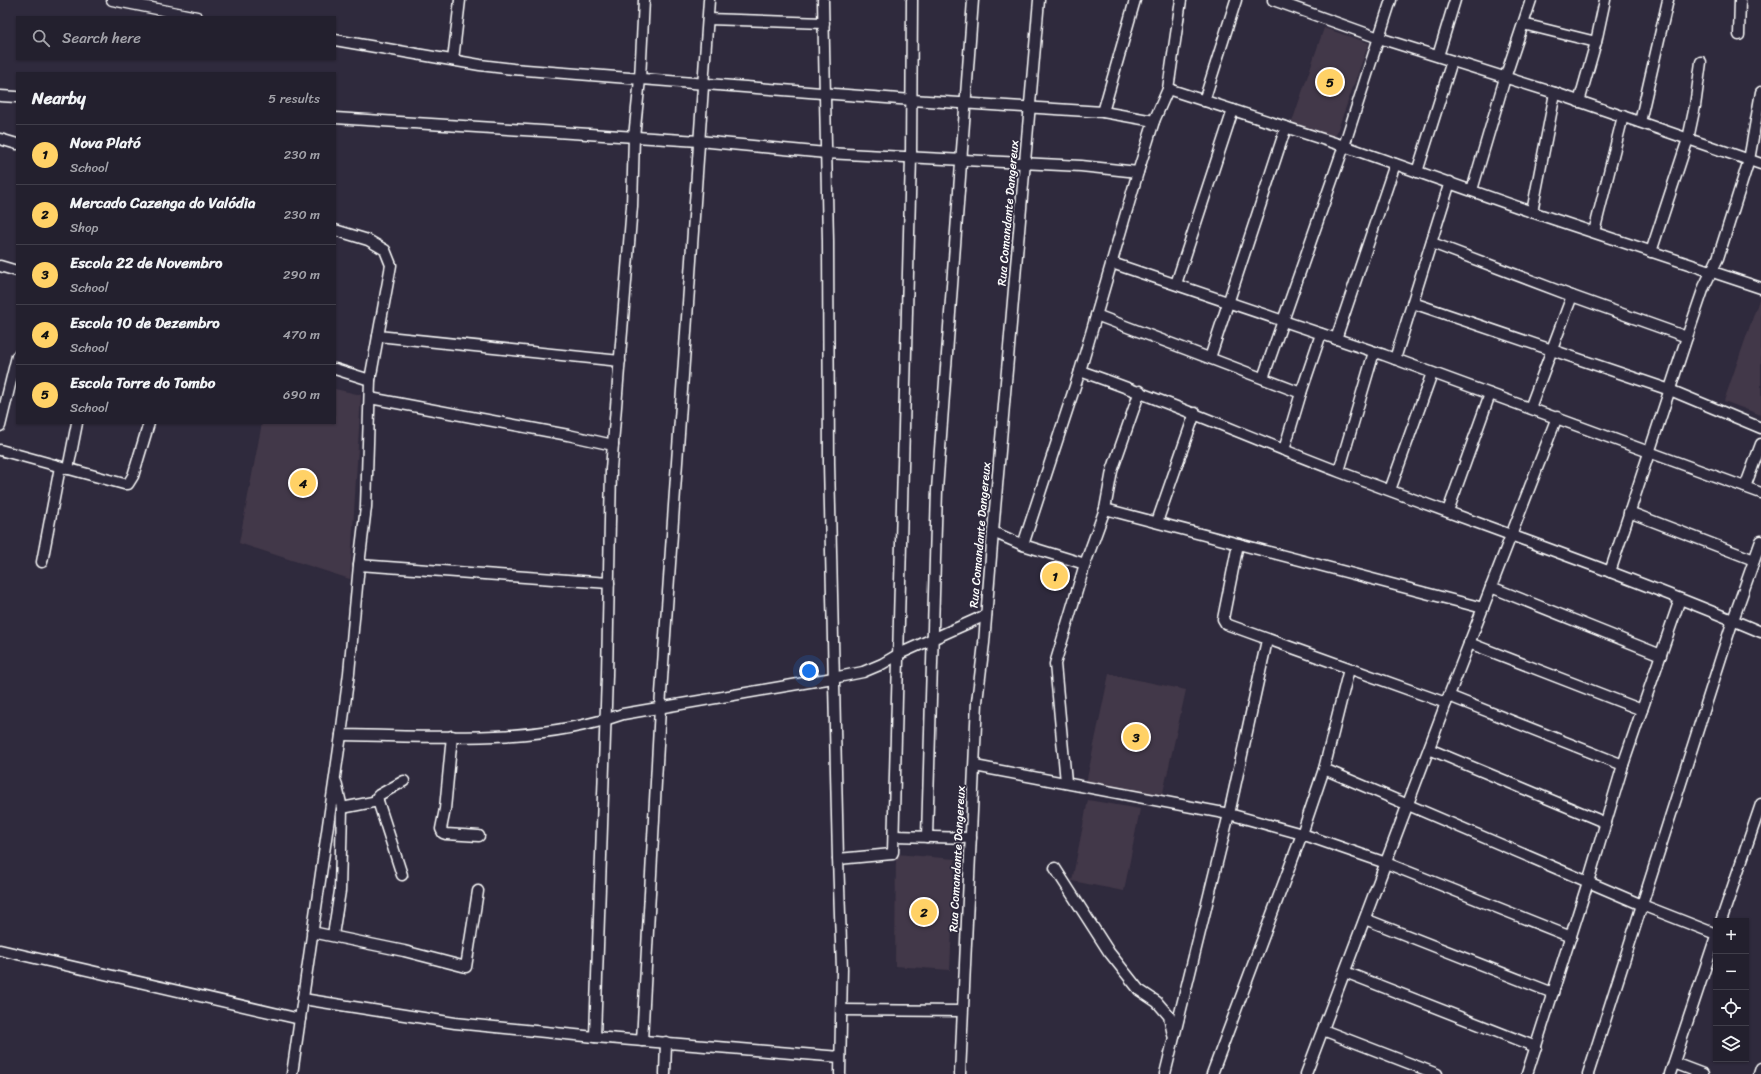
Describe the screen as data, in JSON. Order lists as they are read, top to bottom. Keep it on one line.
{"streets":{"street":["Rua Comandante Dangereux"]},"page":{"search":"Search here","pins":["5","4","1","3","2"],"heading":["Nearby","5 results"],"list":[{"mark":"1","name":"Nova Plató","note":"School","value":"230 m"},{"mark":"2","name":"Mercado Cazenga do Valódia","note":"Shop","value":"230 m"},{"mark":"3","name":"Escola 22 de Novembro","note":"School","value":"290 m"},{"mark":"4","name":"Escola 10 de Dezembro","note":"School","value":"470 m"},{"mark":"5","name":"Escola Torre do Tombo","note":"School","value":"690 m"}],"map_buttons":["+","−"]}}
